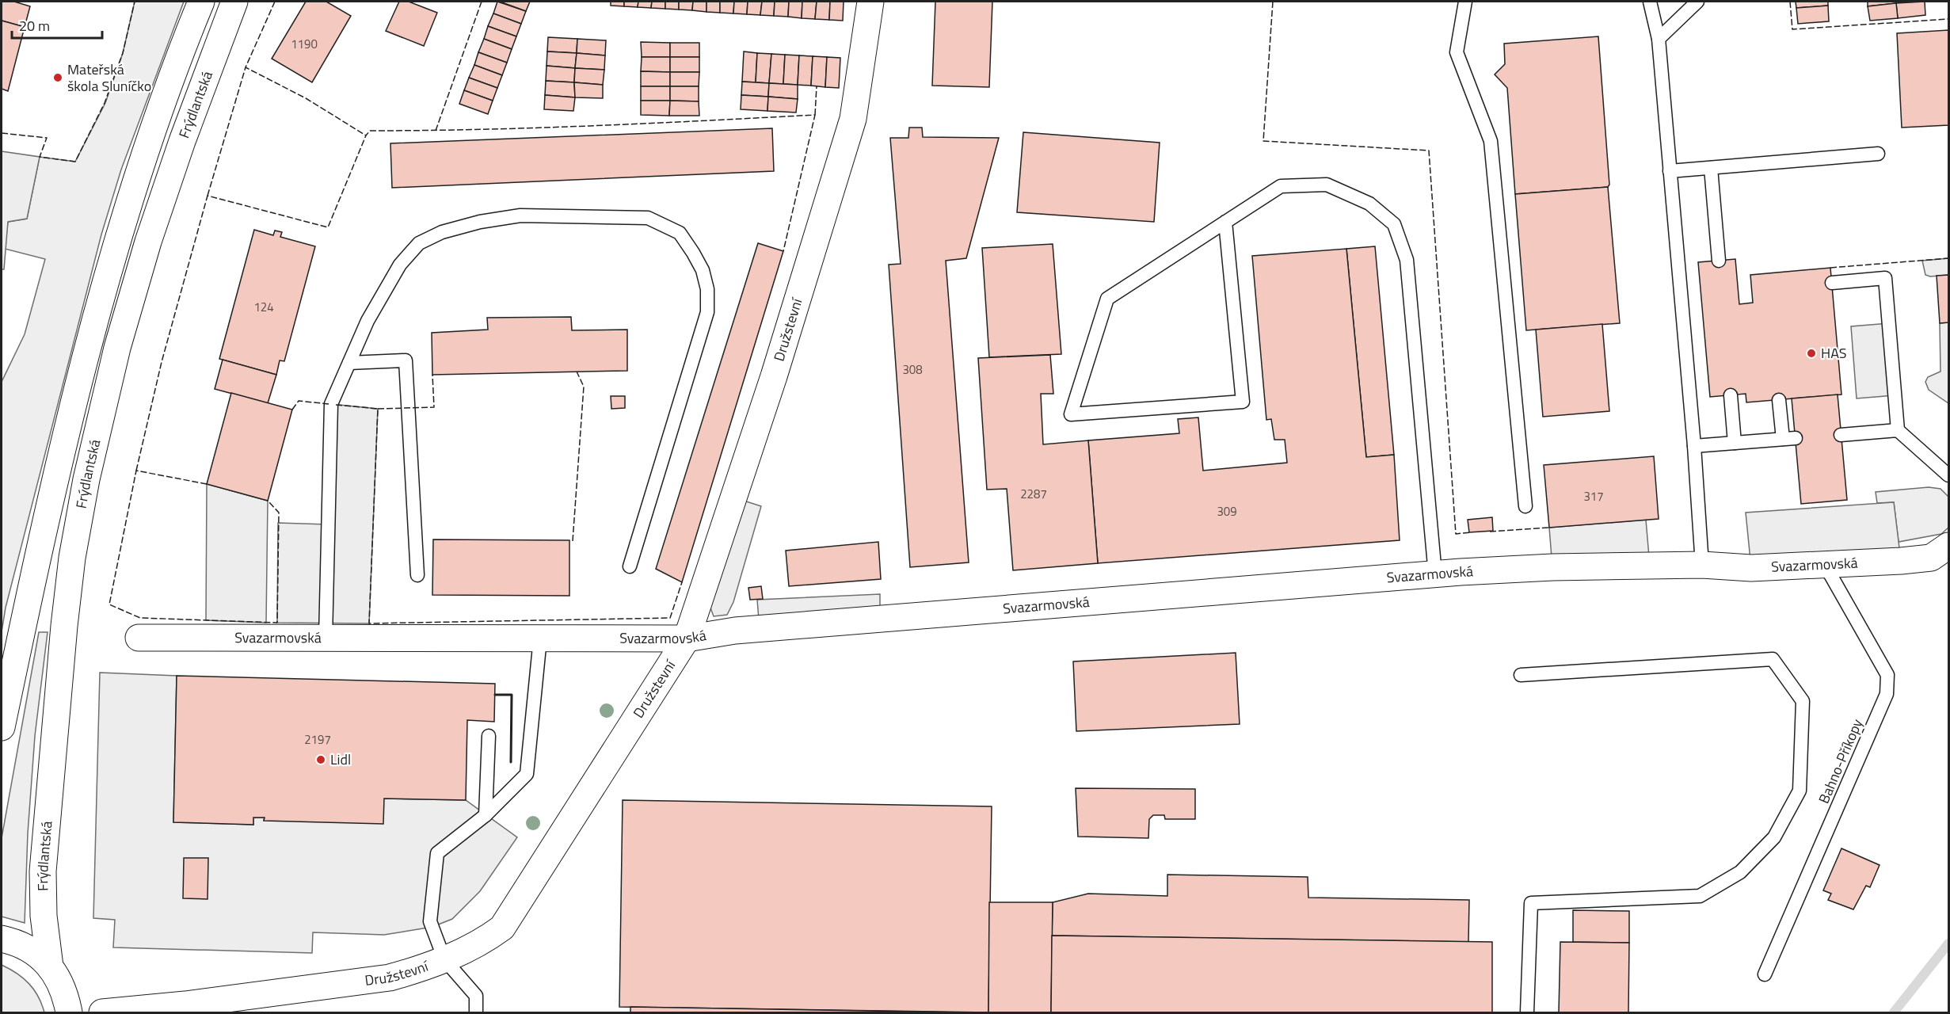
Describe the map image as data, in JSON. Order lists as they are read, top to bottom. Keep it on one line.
{"streets":{"street":["Frýdlantská","Družstevní","Svazarmovská"],"lane":["Bahno-Příkopy"]},"crossings":[["Družstevní","Svazarmovská"],["Svazarmovská","Bahno-Příkopy"]],"places":["Mateřská škola Sluníčko","HAS","Lidl"],"house_numbers":["1190","124","308","2287","317","309","2197"],"scale_bar":"20 m"}
